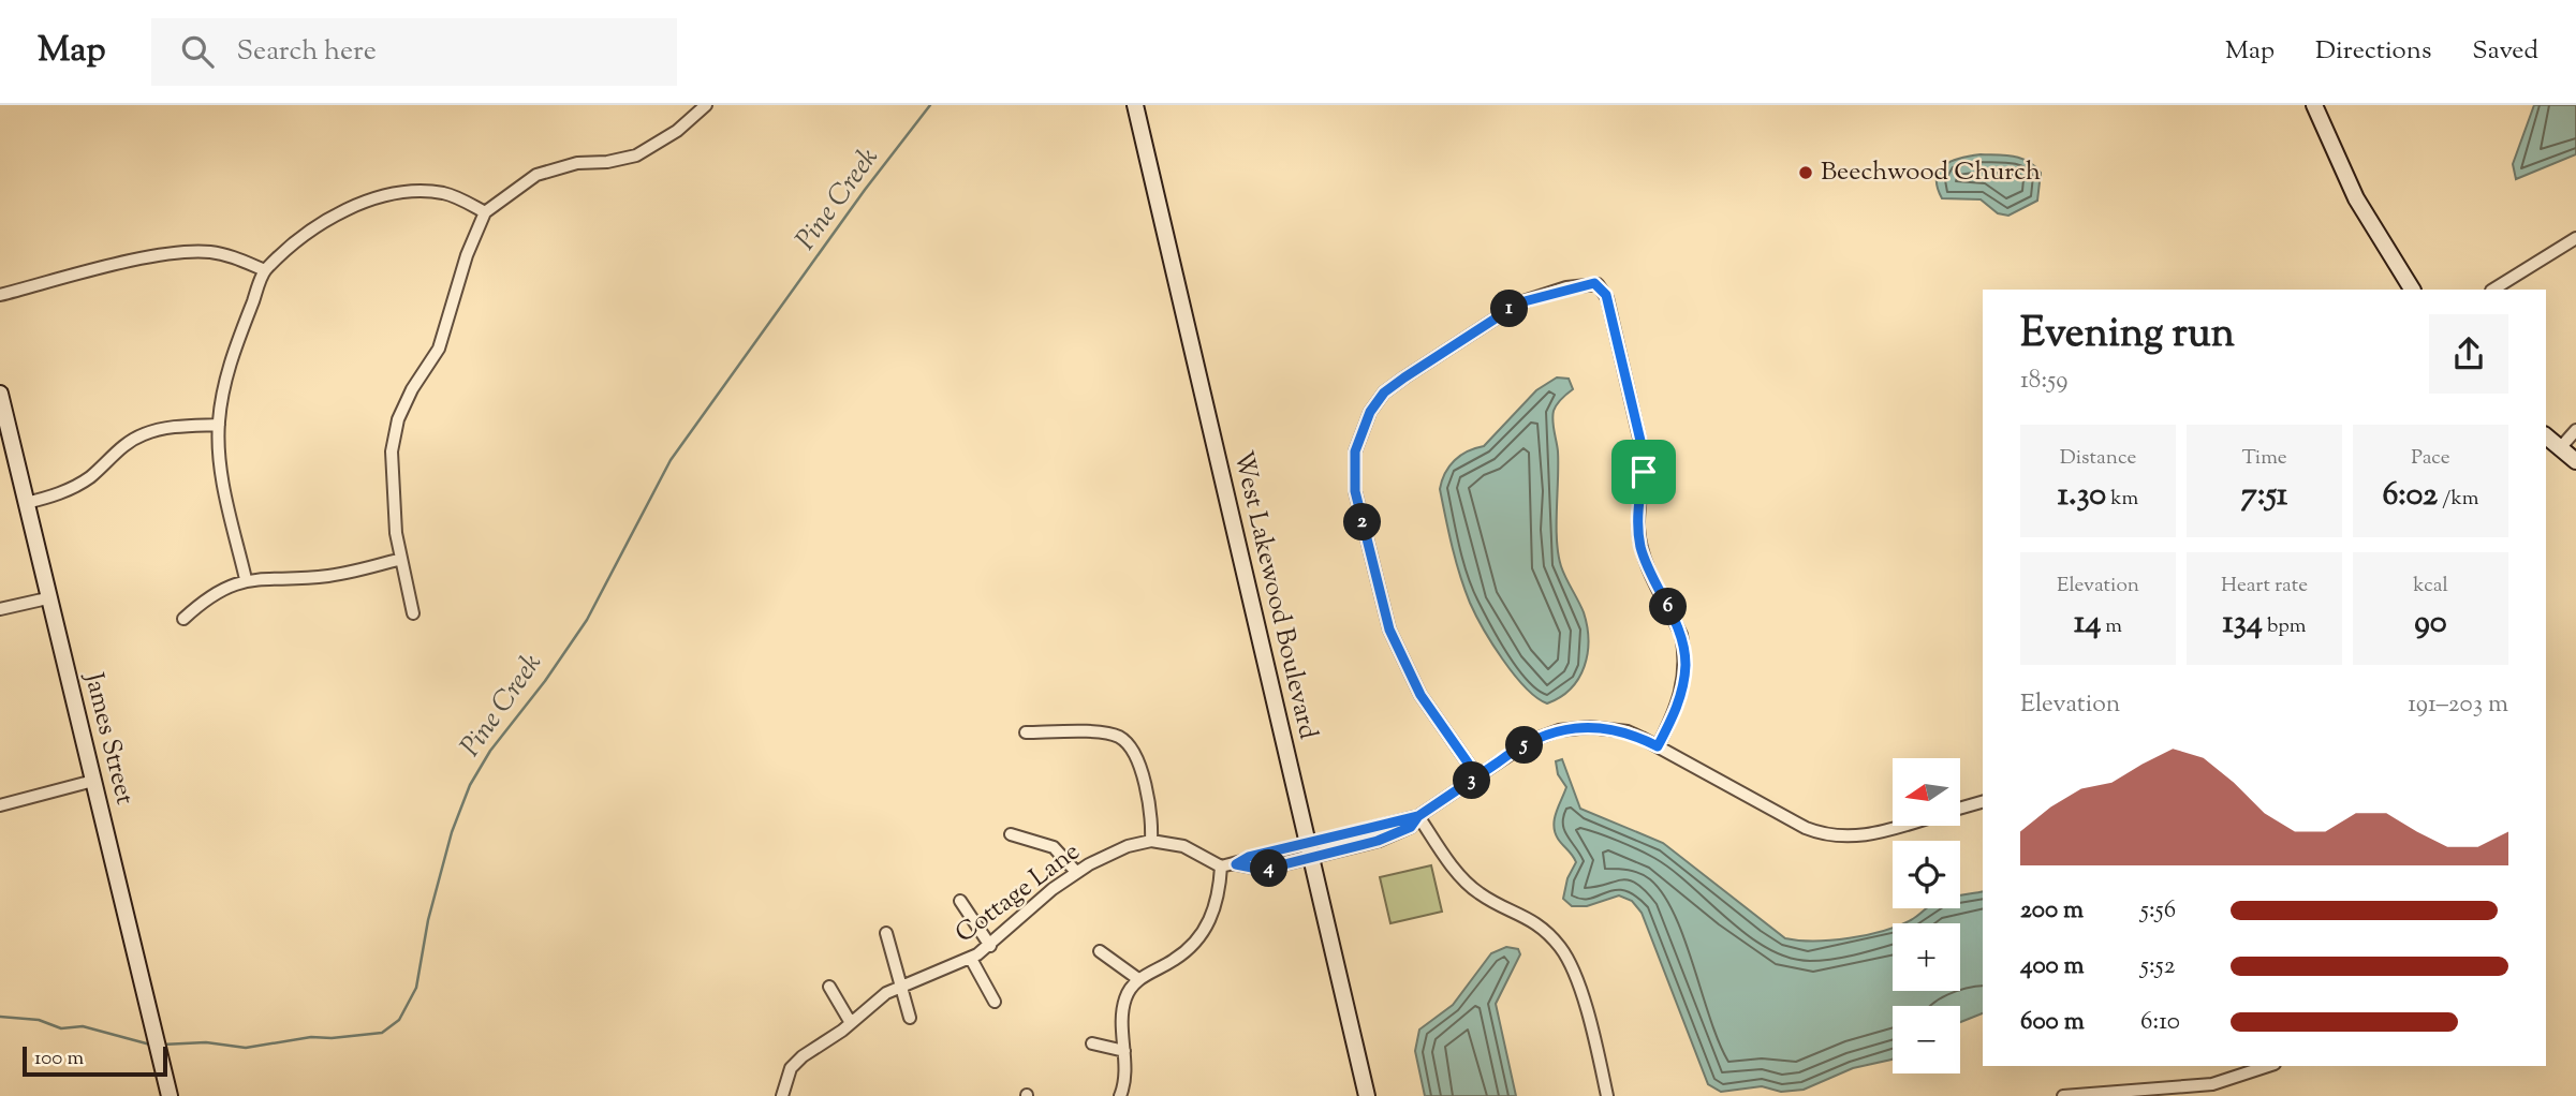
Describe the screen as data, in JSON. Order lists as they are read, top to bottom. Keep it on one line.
{"streets":{"street":["West Lakewood Boulevard","James Street","Cottage Lane"]},"water":["Pine Creek"],"places":["Beechwood Church"],"scale_bar":"100 m","north":"left","page":{"header":"Map","search":"Search here","nav":["Map","Directions","Saved"],"pins":["1","2","6","5","3","4"],"heading":["Evening run","18:59"],"stats":[["Distance","1.30 km"],["Time","7:51"],["Pace","6:02 /km"],["Elevation","14 m"],["Heart rate","134 bpm"],["kcal","90"]],"chart":["Elevation","191–203 m"],"map_buttons":["+","−"],"list":[{"name":"200 m","note":"5:56"},{"name":"400 m","note":"5:52"},{"name":"600 m","note":"6:10"}],"scale":"100 m"}}
